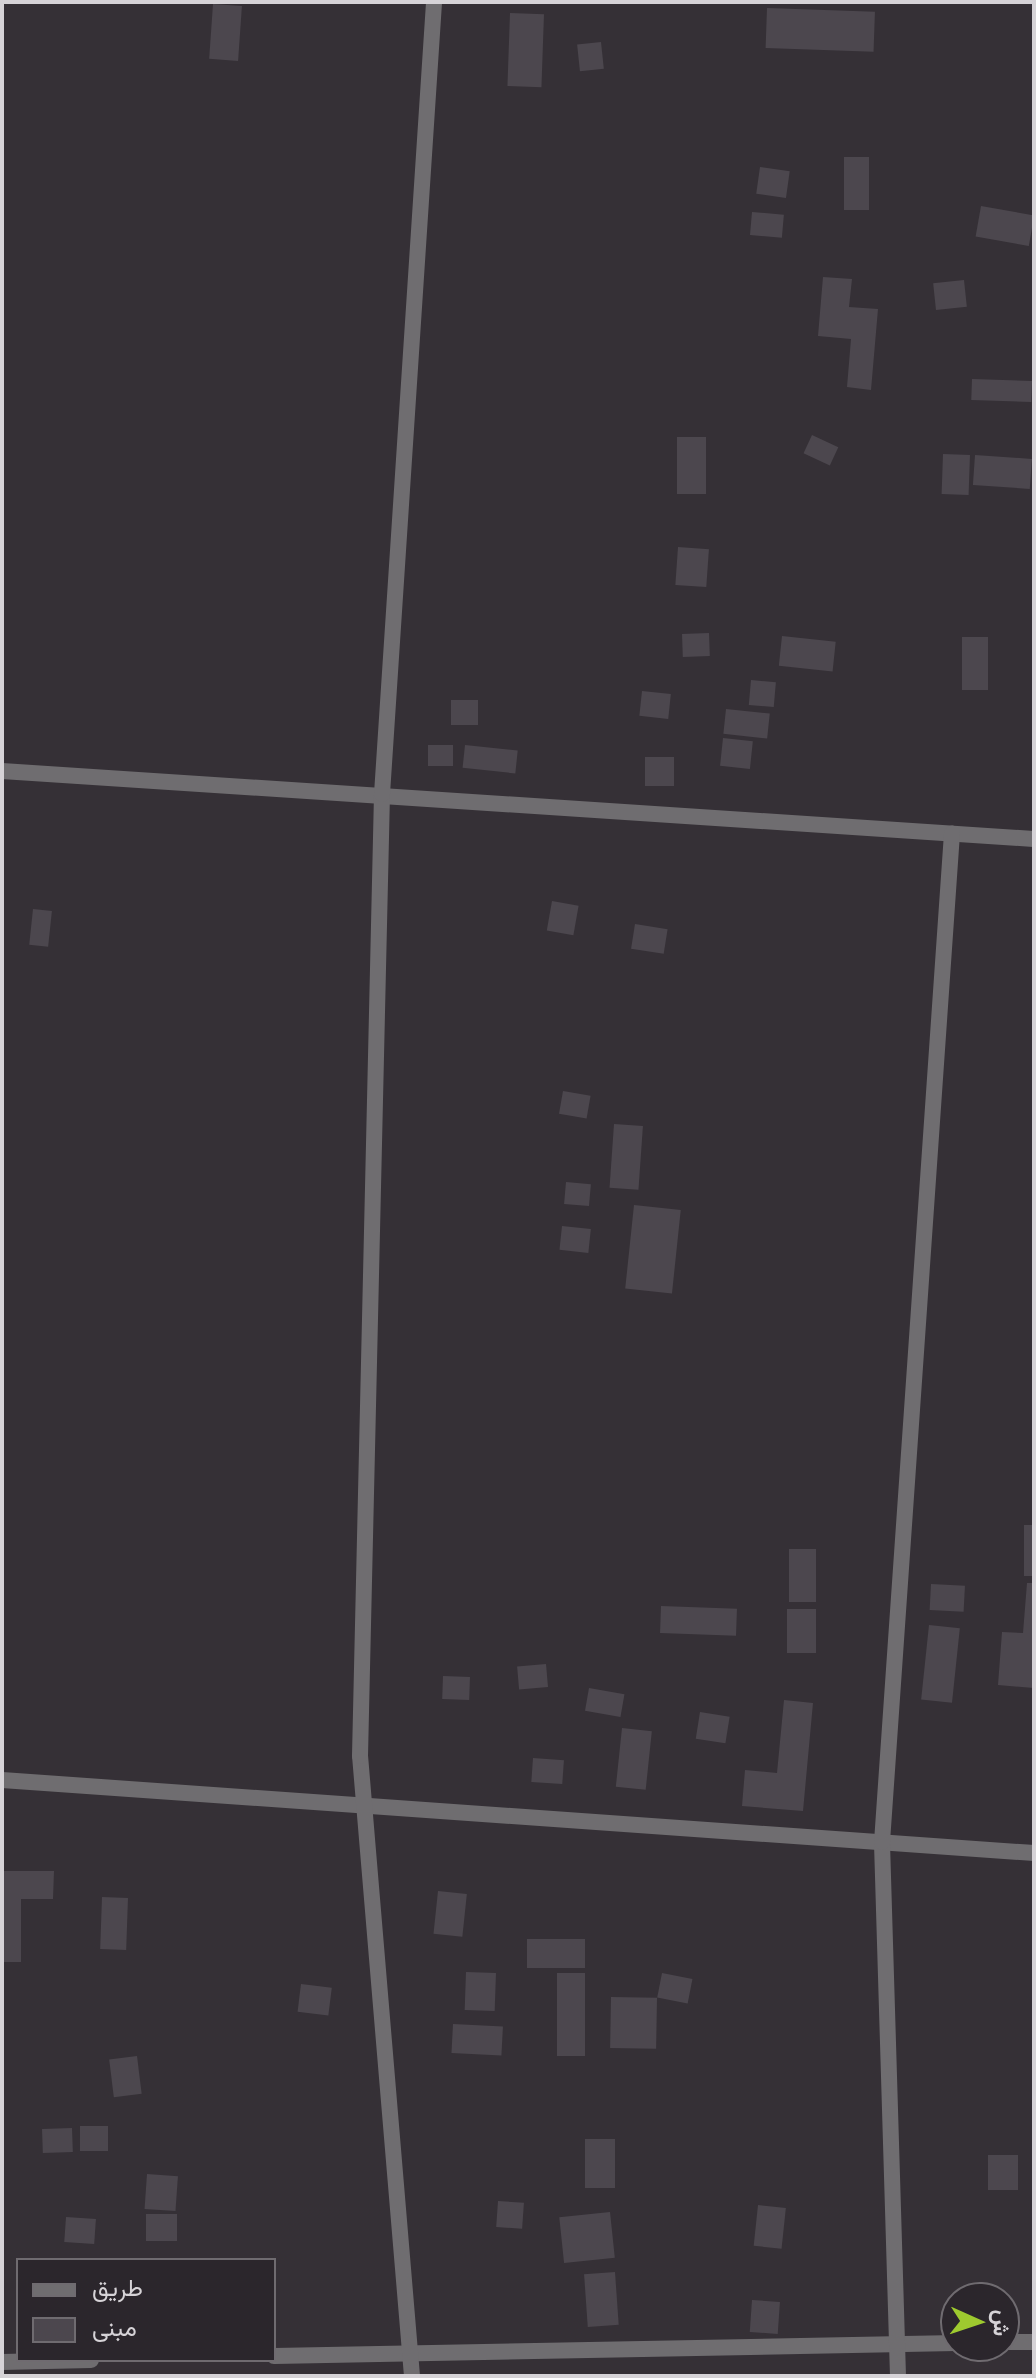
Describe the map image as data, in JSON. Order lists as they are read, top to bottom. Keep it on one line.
{"legend":["طريق","مبنى"],"north":"right"}
